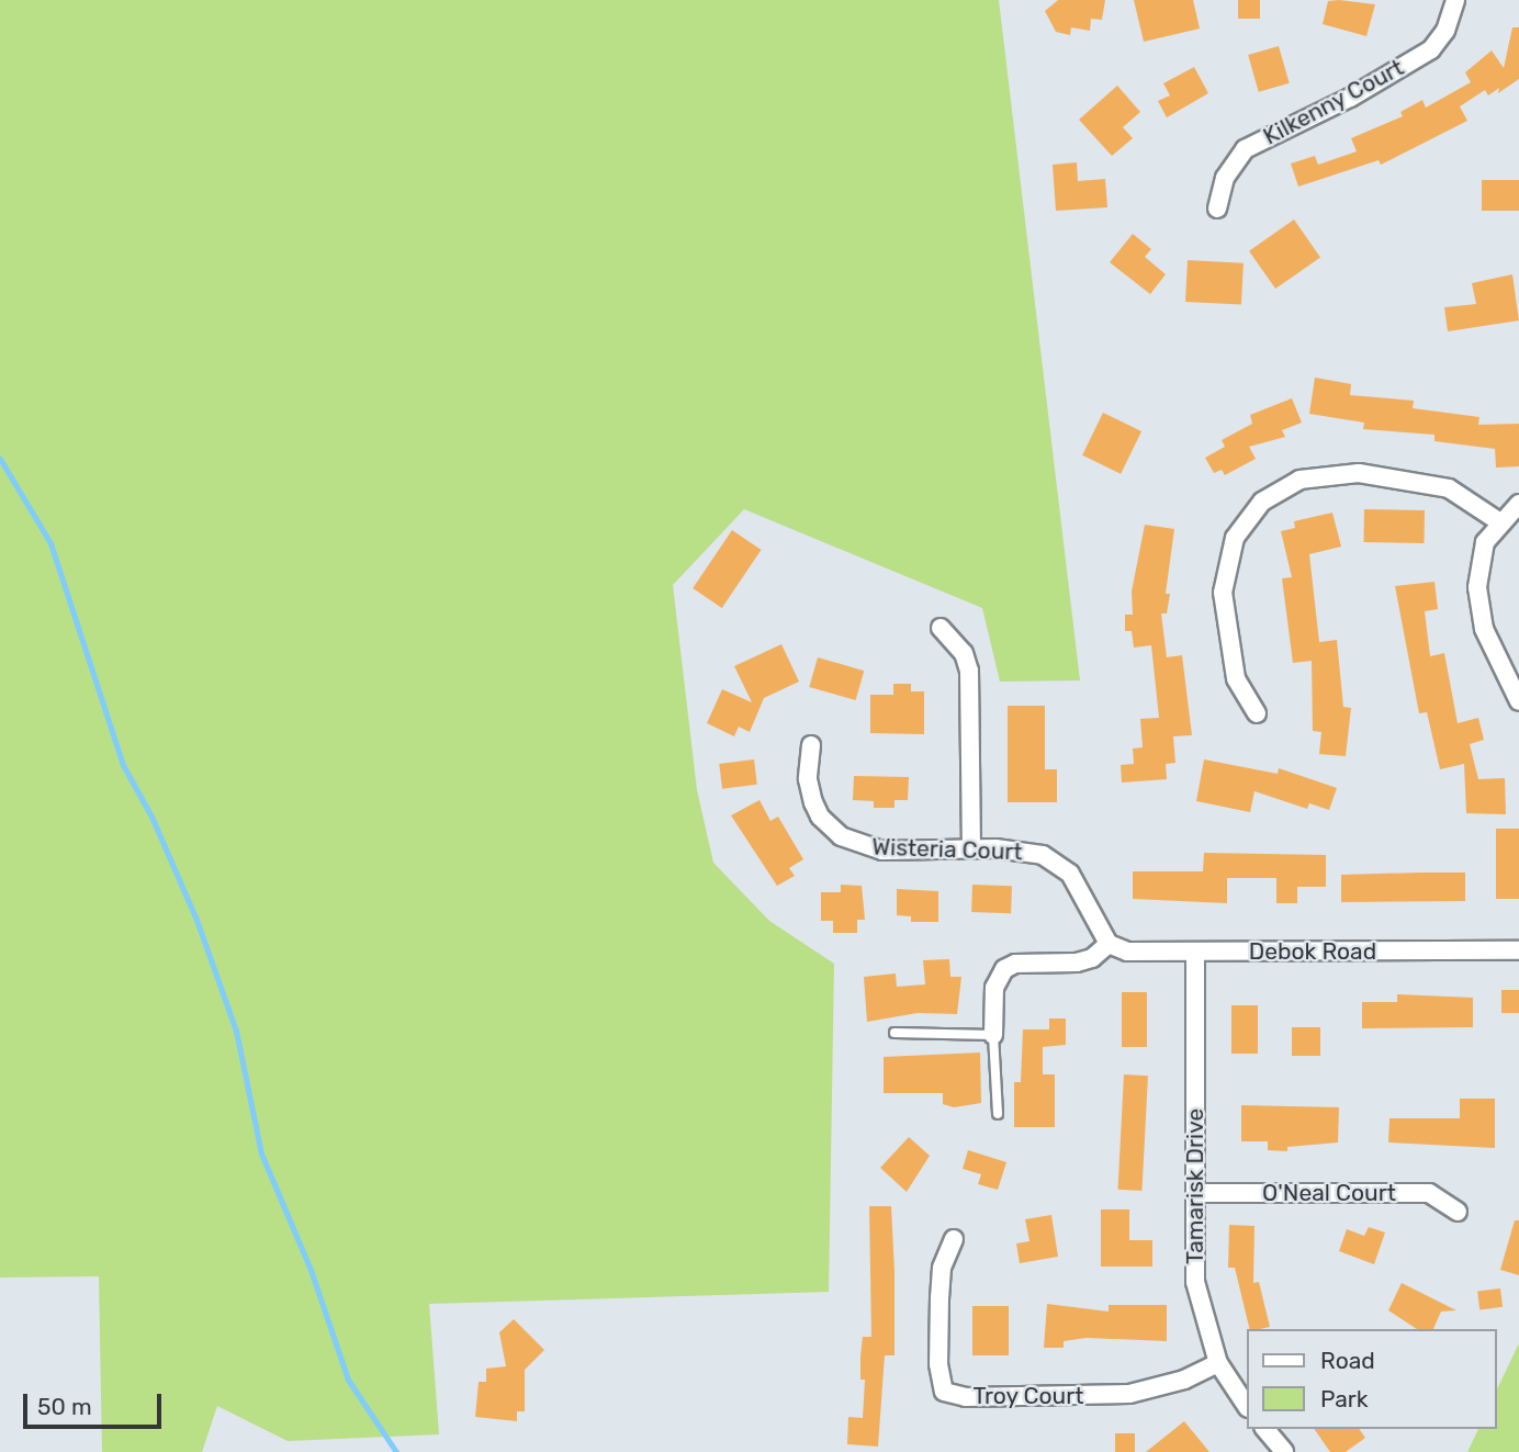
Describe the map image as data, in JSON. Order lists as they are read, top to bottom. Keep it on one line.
{"streets":{"street":["Kilkenny Court","Wisteria Court","Debok Road","Tamarisk Drive","O'Neal Court","Troy Court"]},"crossings":[["Wisteria Court","Debok Road"],["Debok Road","Tamarisk Drive"],["Tamarisk Drive","O'Neal Court"],["Tamarisk Drive","Troy Court"]],"legend":["Road","Park"],"scale_bar":"50 m"}
